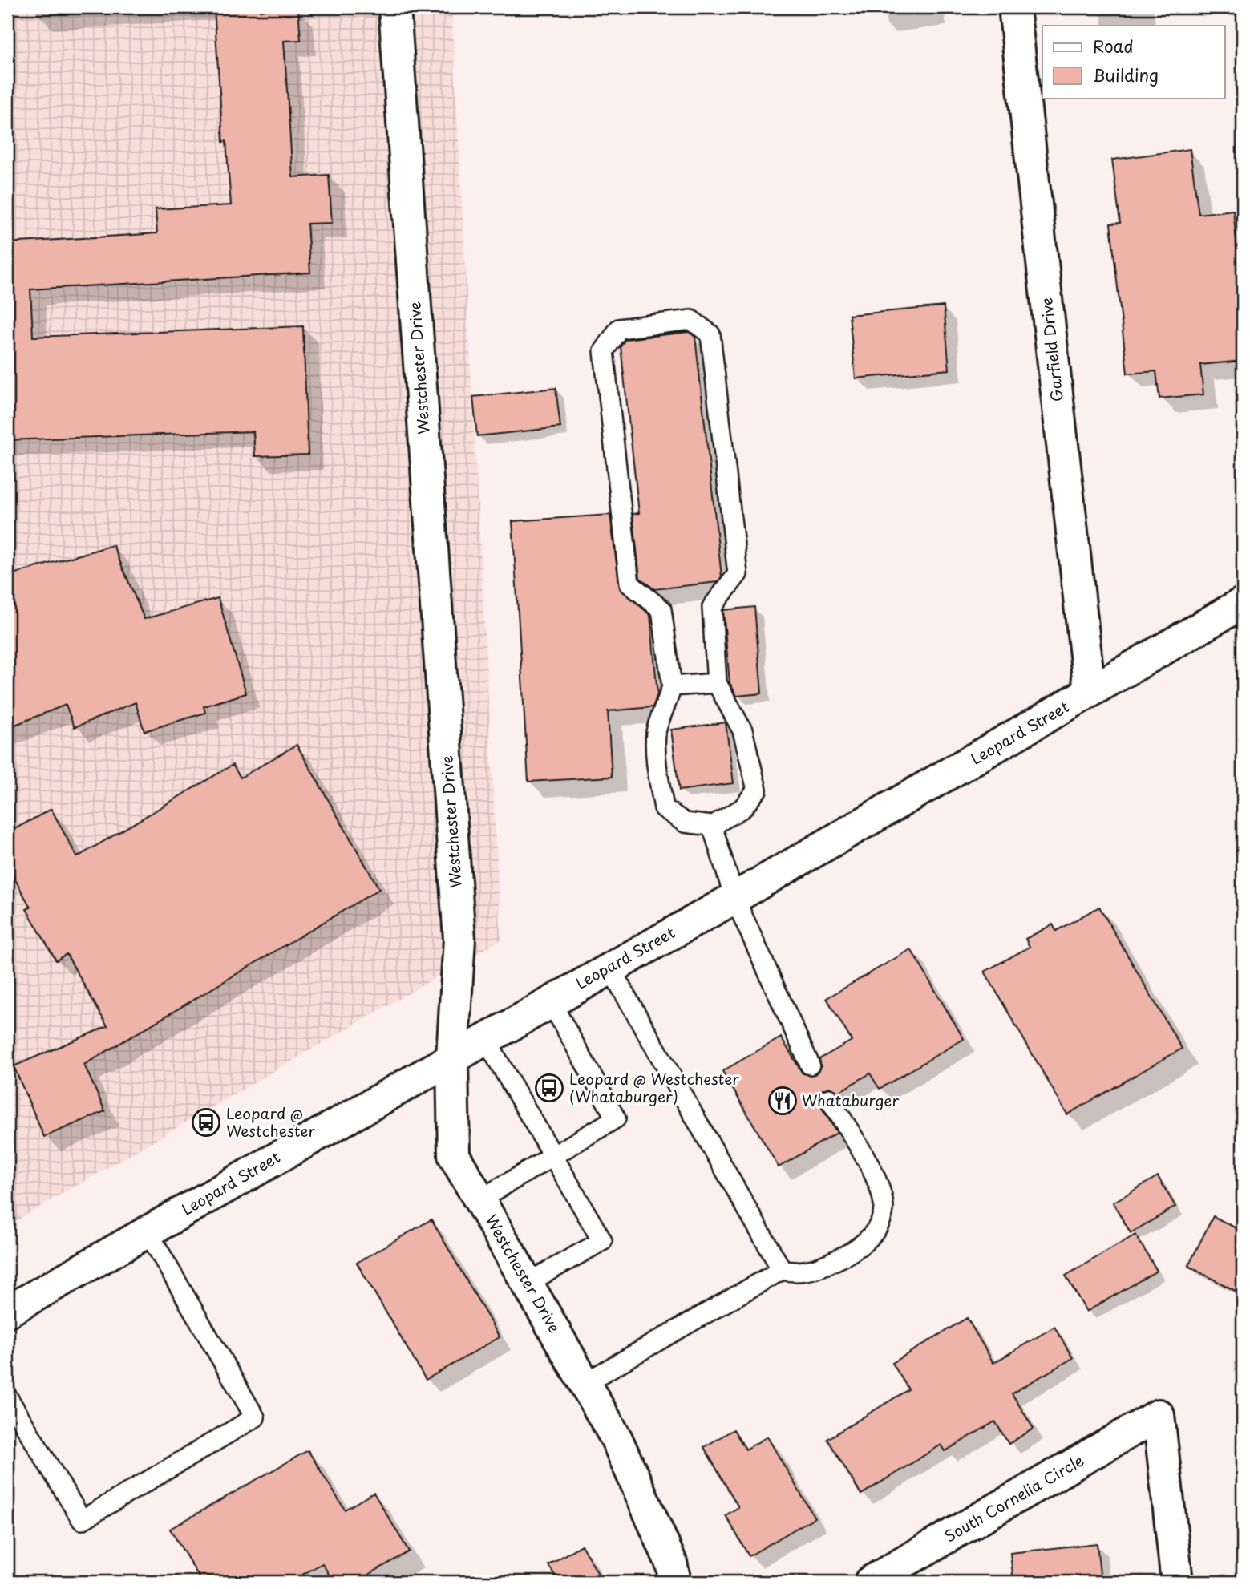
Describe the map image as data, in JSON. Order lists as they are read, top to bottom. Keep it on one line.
{"streets":{"street":["Garfield Drive","Westchester Drive","Leopard Street","South Cornelia Circle"]},"crossings":[["Garfield Drive","Leopard Street"],["Westchester Drive","Leopard Street"]],"places":{"bus stop":["Leopard @ Westchester (Whataburger)","Leopard @ Westchester"],"restaurant":["Whataburger"]},"legend":["Road","Building"]}
